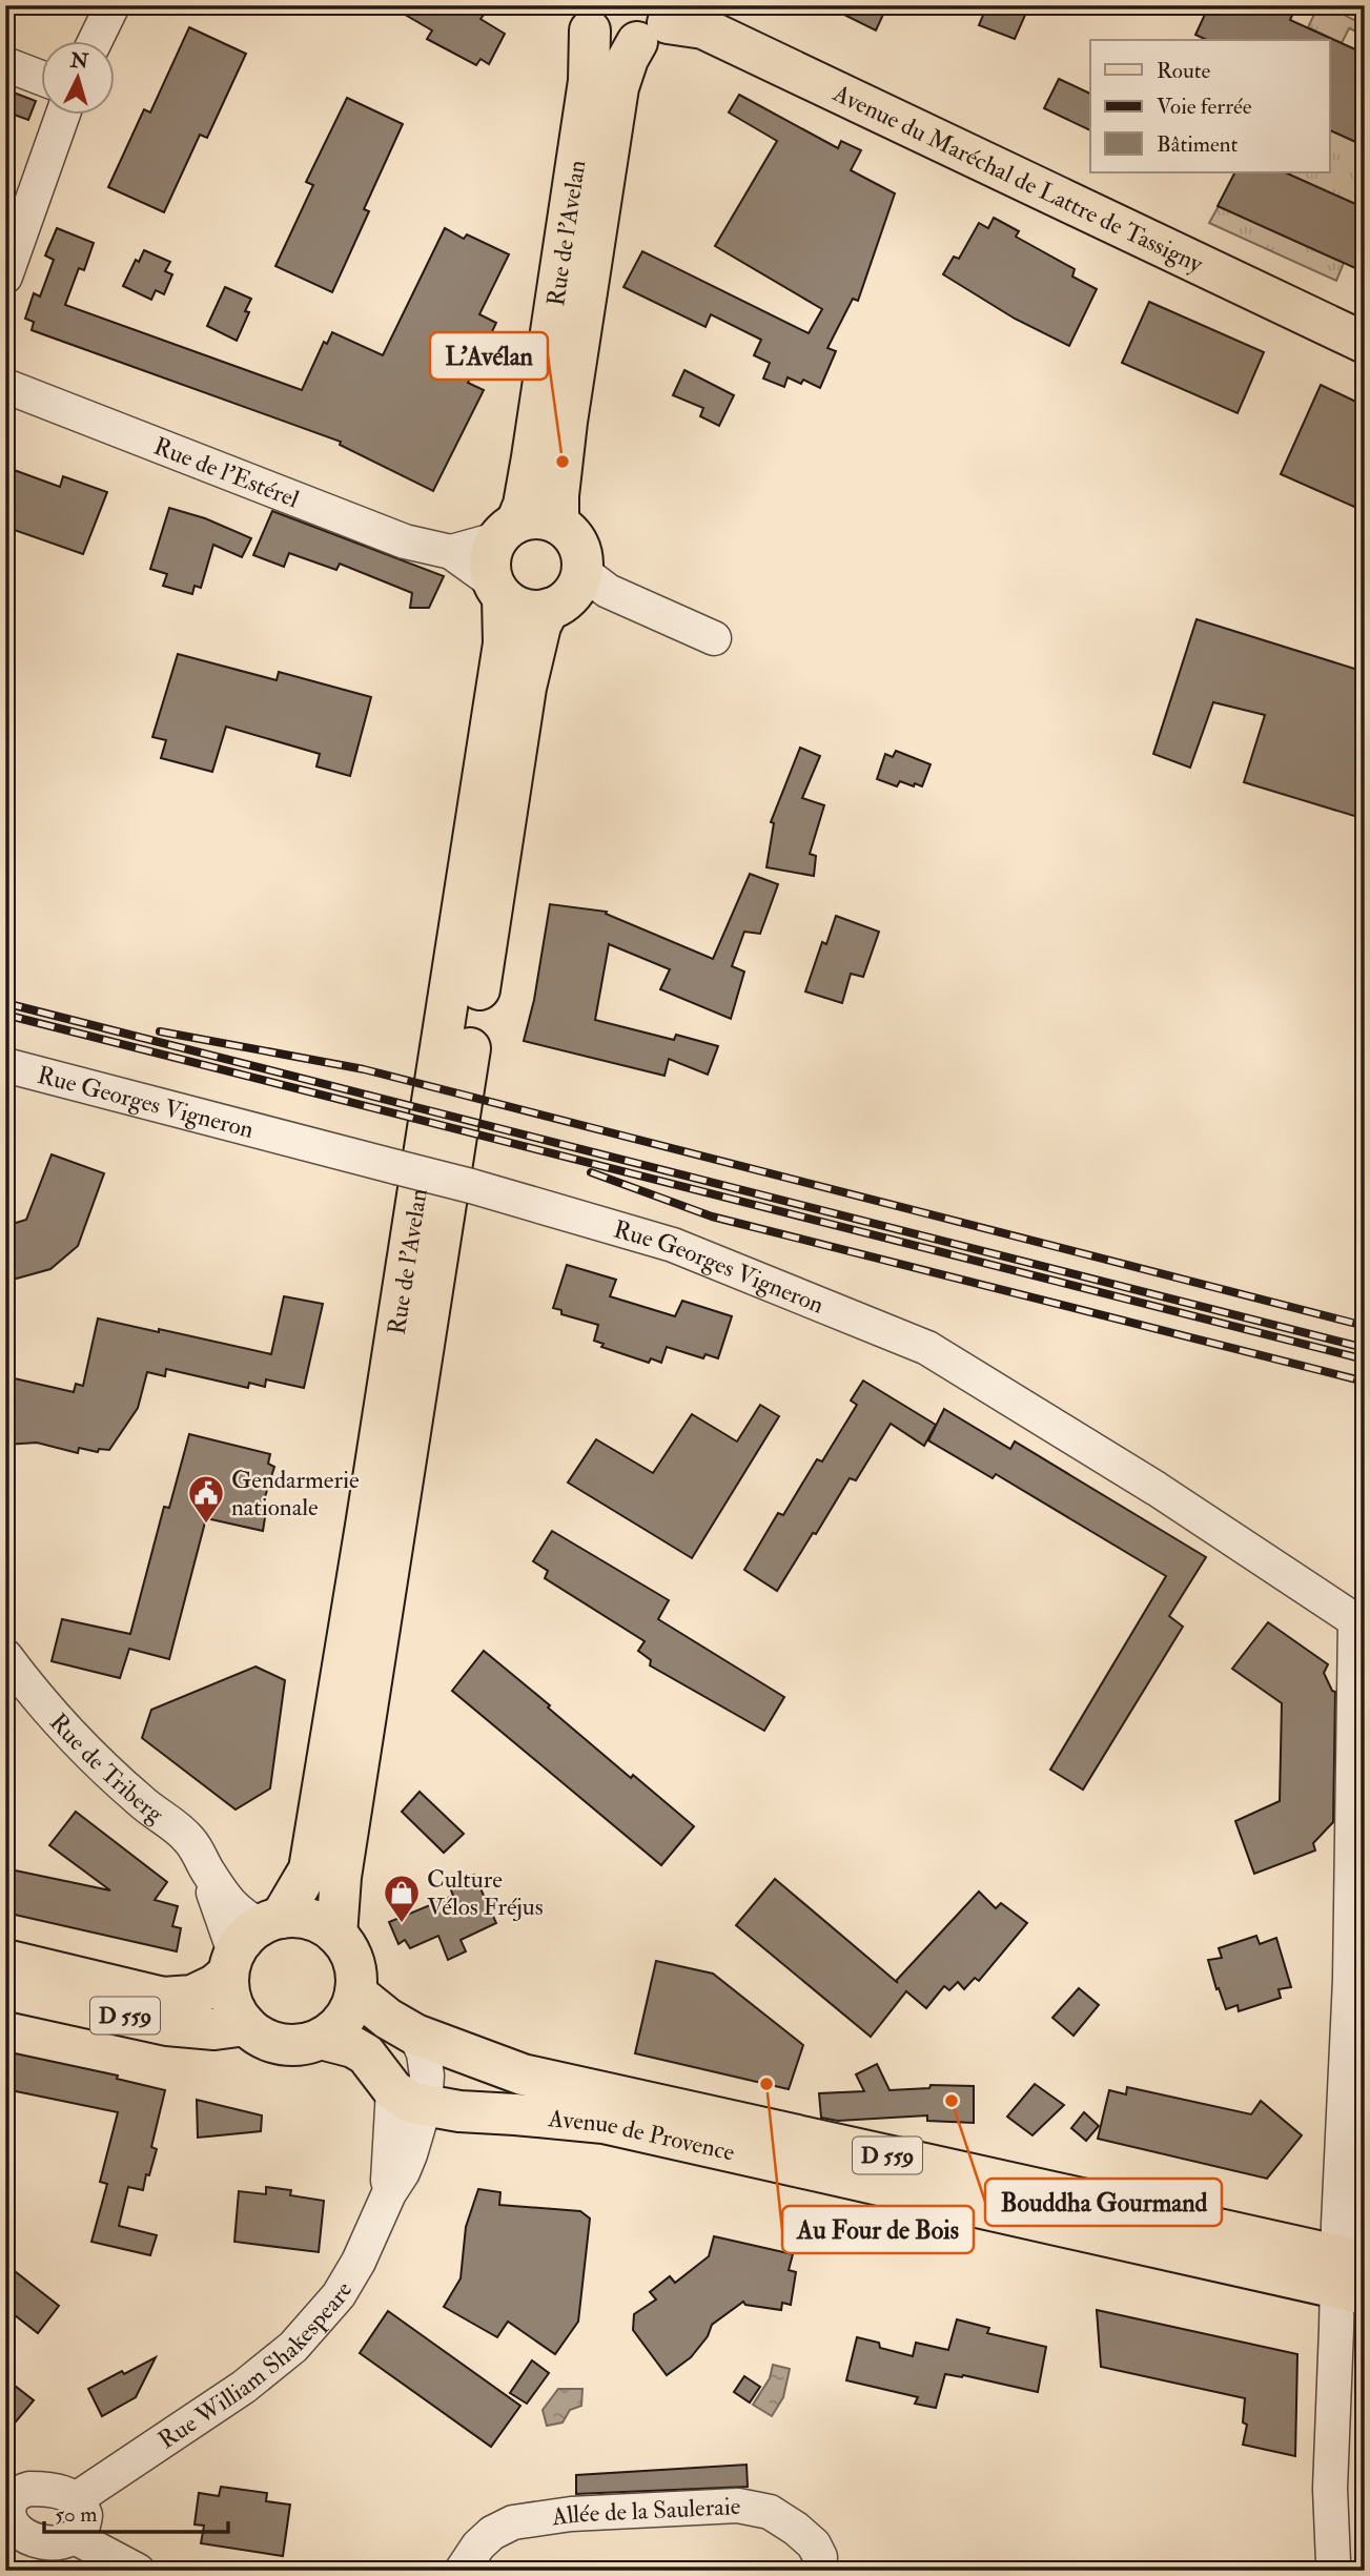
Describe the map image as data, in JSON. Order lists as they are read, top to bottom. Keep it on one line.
{"streets":{"main road":["Avenue du Maréchal de Lattre de Tassigny","Rue de l'Avelan","D 559","Avenue de Provence"],"street":["Rue de l'Estérel","Rue Georges Vigneron","Rue de Triberg","Rue William Shakespeare","Allée de la Sauleraie"]},"crossings":[["Avenue du Maréchal de Lattre de Tassigny","Rue de l'Avelan"],["Rue de l'Avelan","Rue de l'Estérel"],["Rue de l'Avelan","Rue de Triberg"],["Rue de l'Avelan","D 559"],["Rue de Triberg","D 559"],["D 559","Avenue de Provence"],["D 559","Rue William Shakespeare"],["Avenue de Provence","Rue William Shakespeare"]],"places":{"other":["L'Avélan","Au Four de Bois","Bouddha Gourmand"],"public building":["Gendarmerie nationale"],"shop":["Culture Vélos Fréjus"]},"legend":["Route","Voie ferrée","Bâtiment"],"scale_bar":"50 m","north":"top"}
